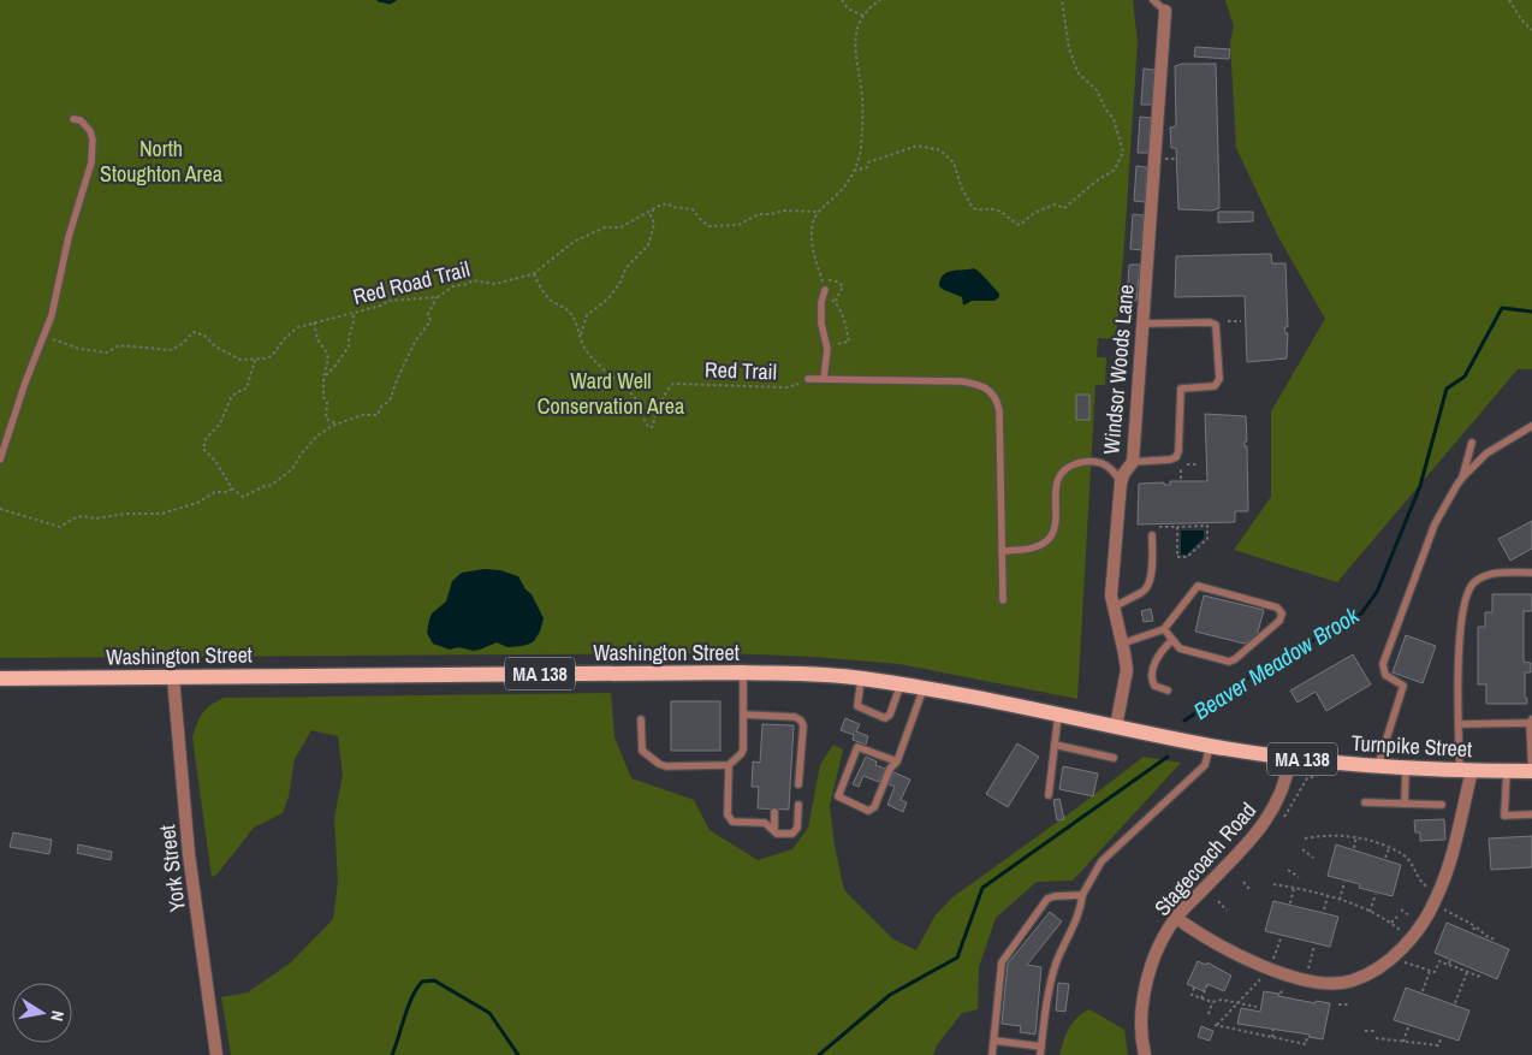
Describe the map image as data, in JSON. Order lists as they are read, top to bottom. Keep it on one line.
{"streets":{"main road":["Washington Street","MA 138","Turnpike Street"],"street":["Windsor Woods Lane","Stagecoach Road","York Street"],"path":["Red Road Trail","Red Trail"]},"crossings":[["Red Road Trail","Red Trail"],["Windsor Woods Lane","Turnpike Street"],["Washington Street","Turnpike Street"],["Washington Street","York Street"],["Turnpike Street","Stagecoach Road"]],"water":["Beaver Meadow Brook"],"parks":["North Stoughton Area","Ward Well Conservation Area"],"north":"right"}
